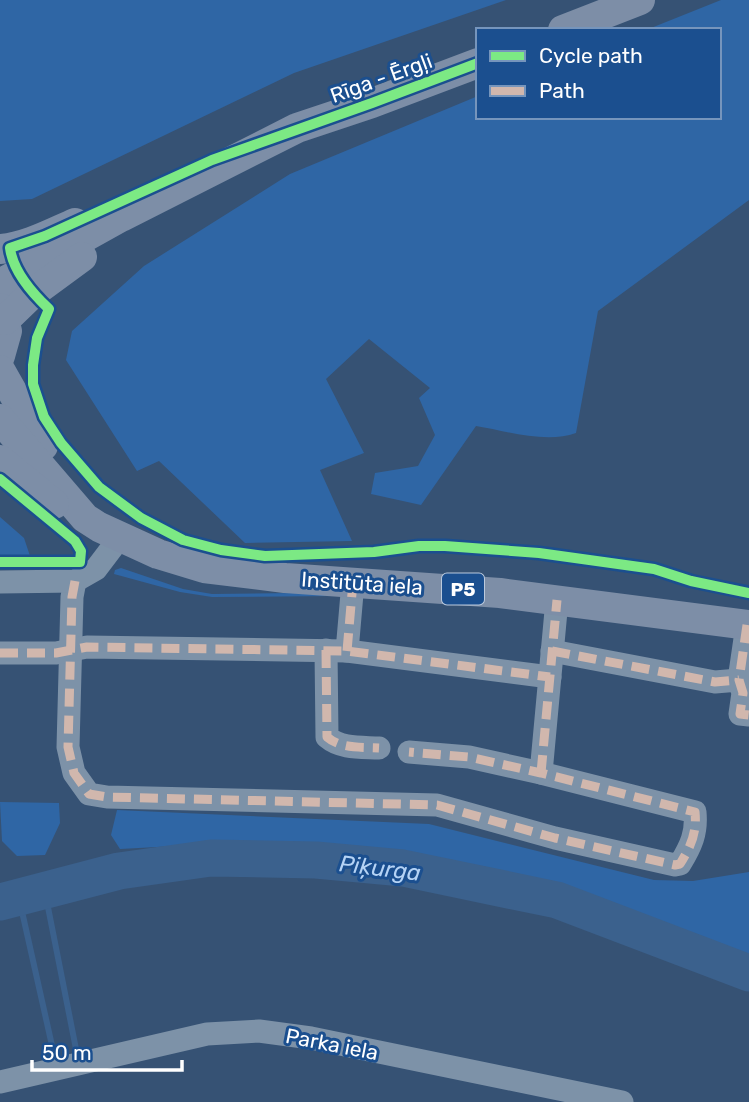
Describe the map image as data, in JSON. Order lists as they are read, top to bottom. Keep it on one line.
{"streets":{"main road":["Rīga - Ērgļi","Institūta iela","P5"],"street":["Parka iela"]},"crossings":[["Institūta iela","P5"]],"water":["Piķurga"],"legend":["Cycle path","Path"],"scale_bar":"50 m"}
